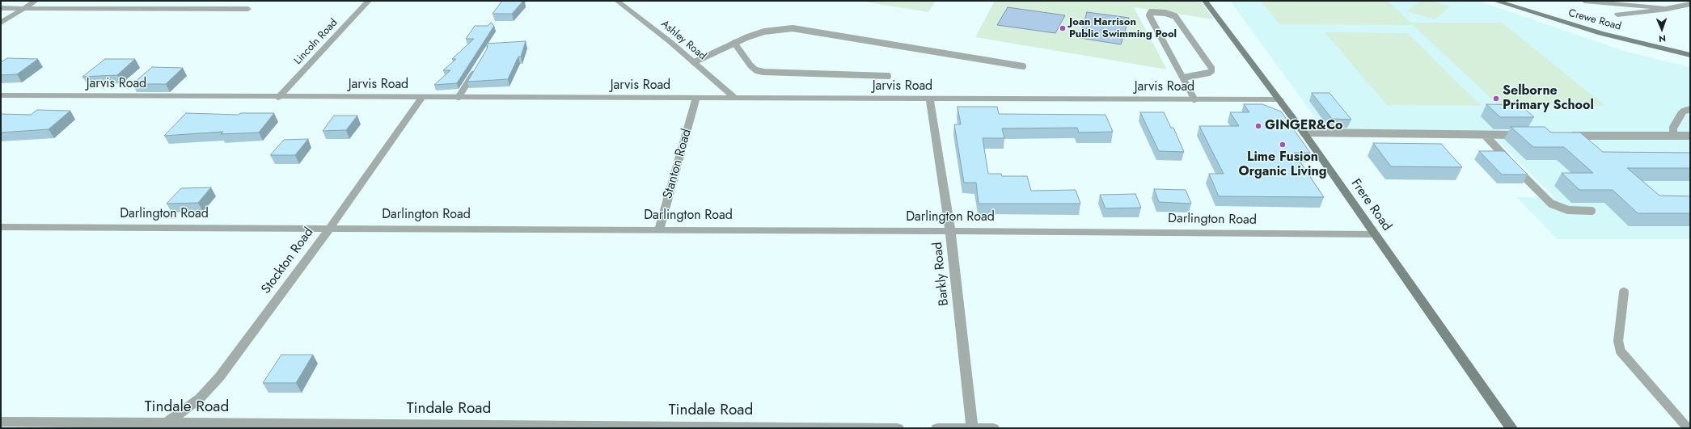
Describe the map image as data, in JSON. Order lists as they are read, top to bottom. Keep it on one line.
{"streets":{"street":["Crewe Road","Ashley Road","Lincoln Road","Jarvis Road","Stanton Road","Frere Road","Darlington Road","Stockton Road","Barkly Road","Tindale Road"]},"crossings":[["Ashley Road","Jarvis Road"],["Lincoln Road","Jarvis Road"],["Jarvis Road","Stanton Road"],["Jarvis Road","Frere Road"],["Jarvis Road","Stockton Road"],["Jarvis Road","Barkly Road"],["Stanton Road","Darlington Road"],["Frere Road","Darlington Road"],["Darlington Road","Stockton Road"],["Darlington Road","Barkly Road"],["Stockton Road","Tindale Road"]],"places":["Joan Harrison Public Swimming Pool","Selborne Primary School","GINGER&Co","Lime Fusion Organic Living"],"north":"bottom"}
